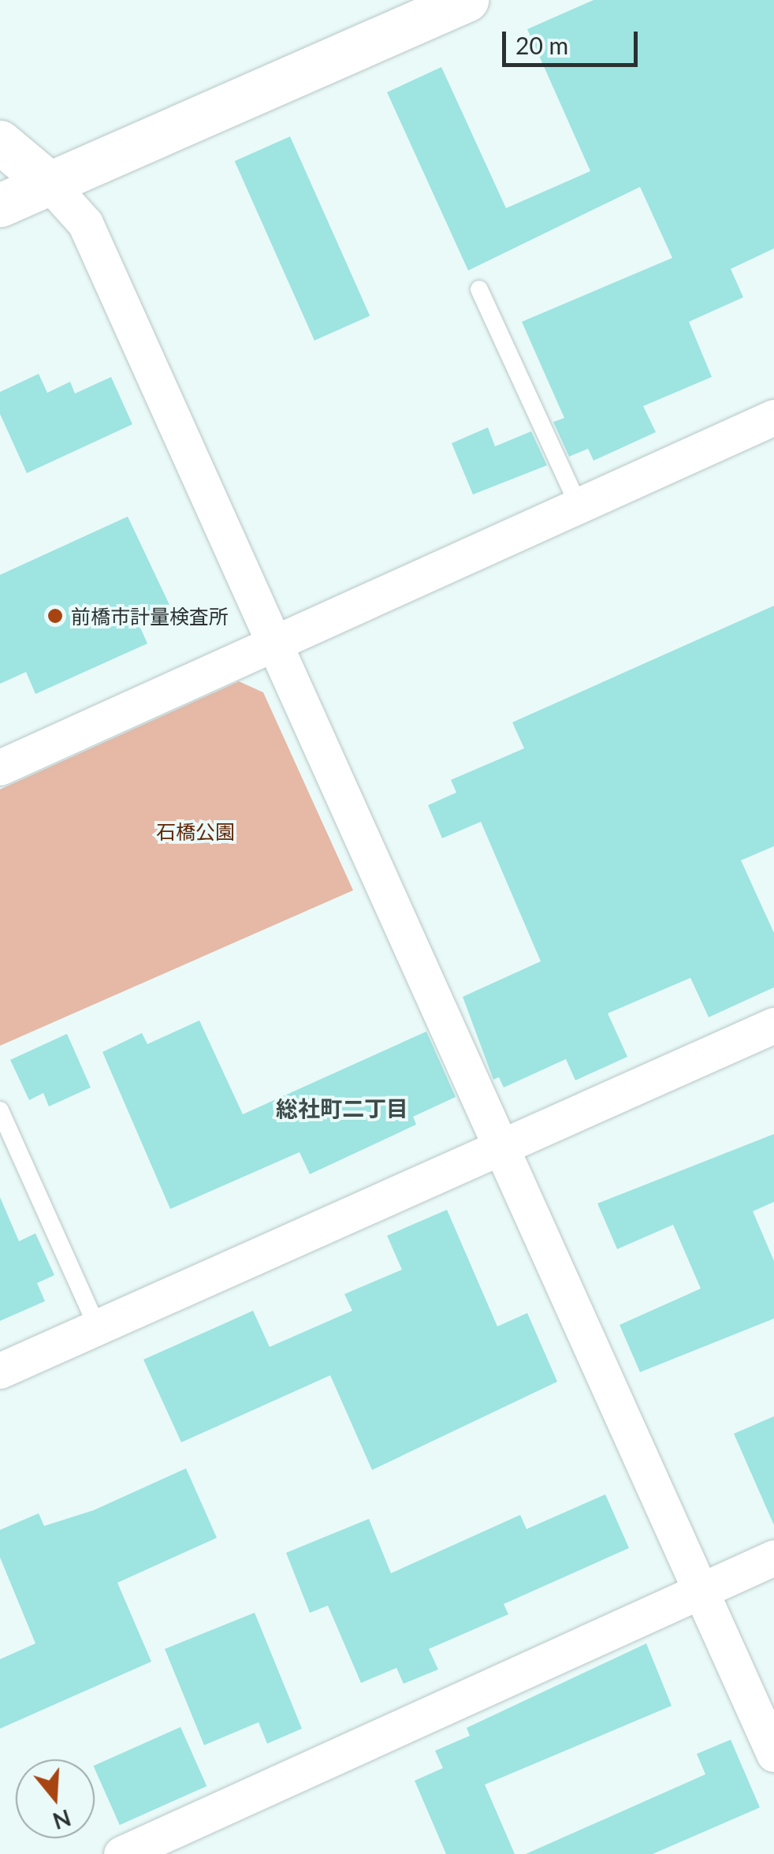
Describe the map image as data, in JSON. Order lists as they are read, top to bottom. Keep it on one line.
{"districts":["総社町二丁目"],"parks":["石橋公園"],"places":["前橋市計量検査所"],"scale_bar":"20 m","north":"bottom"}
